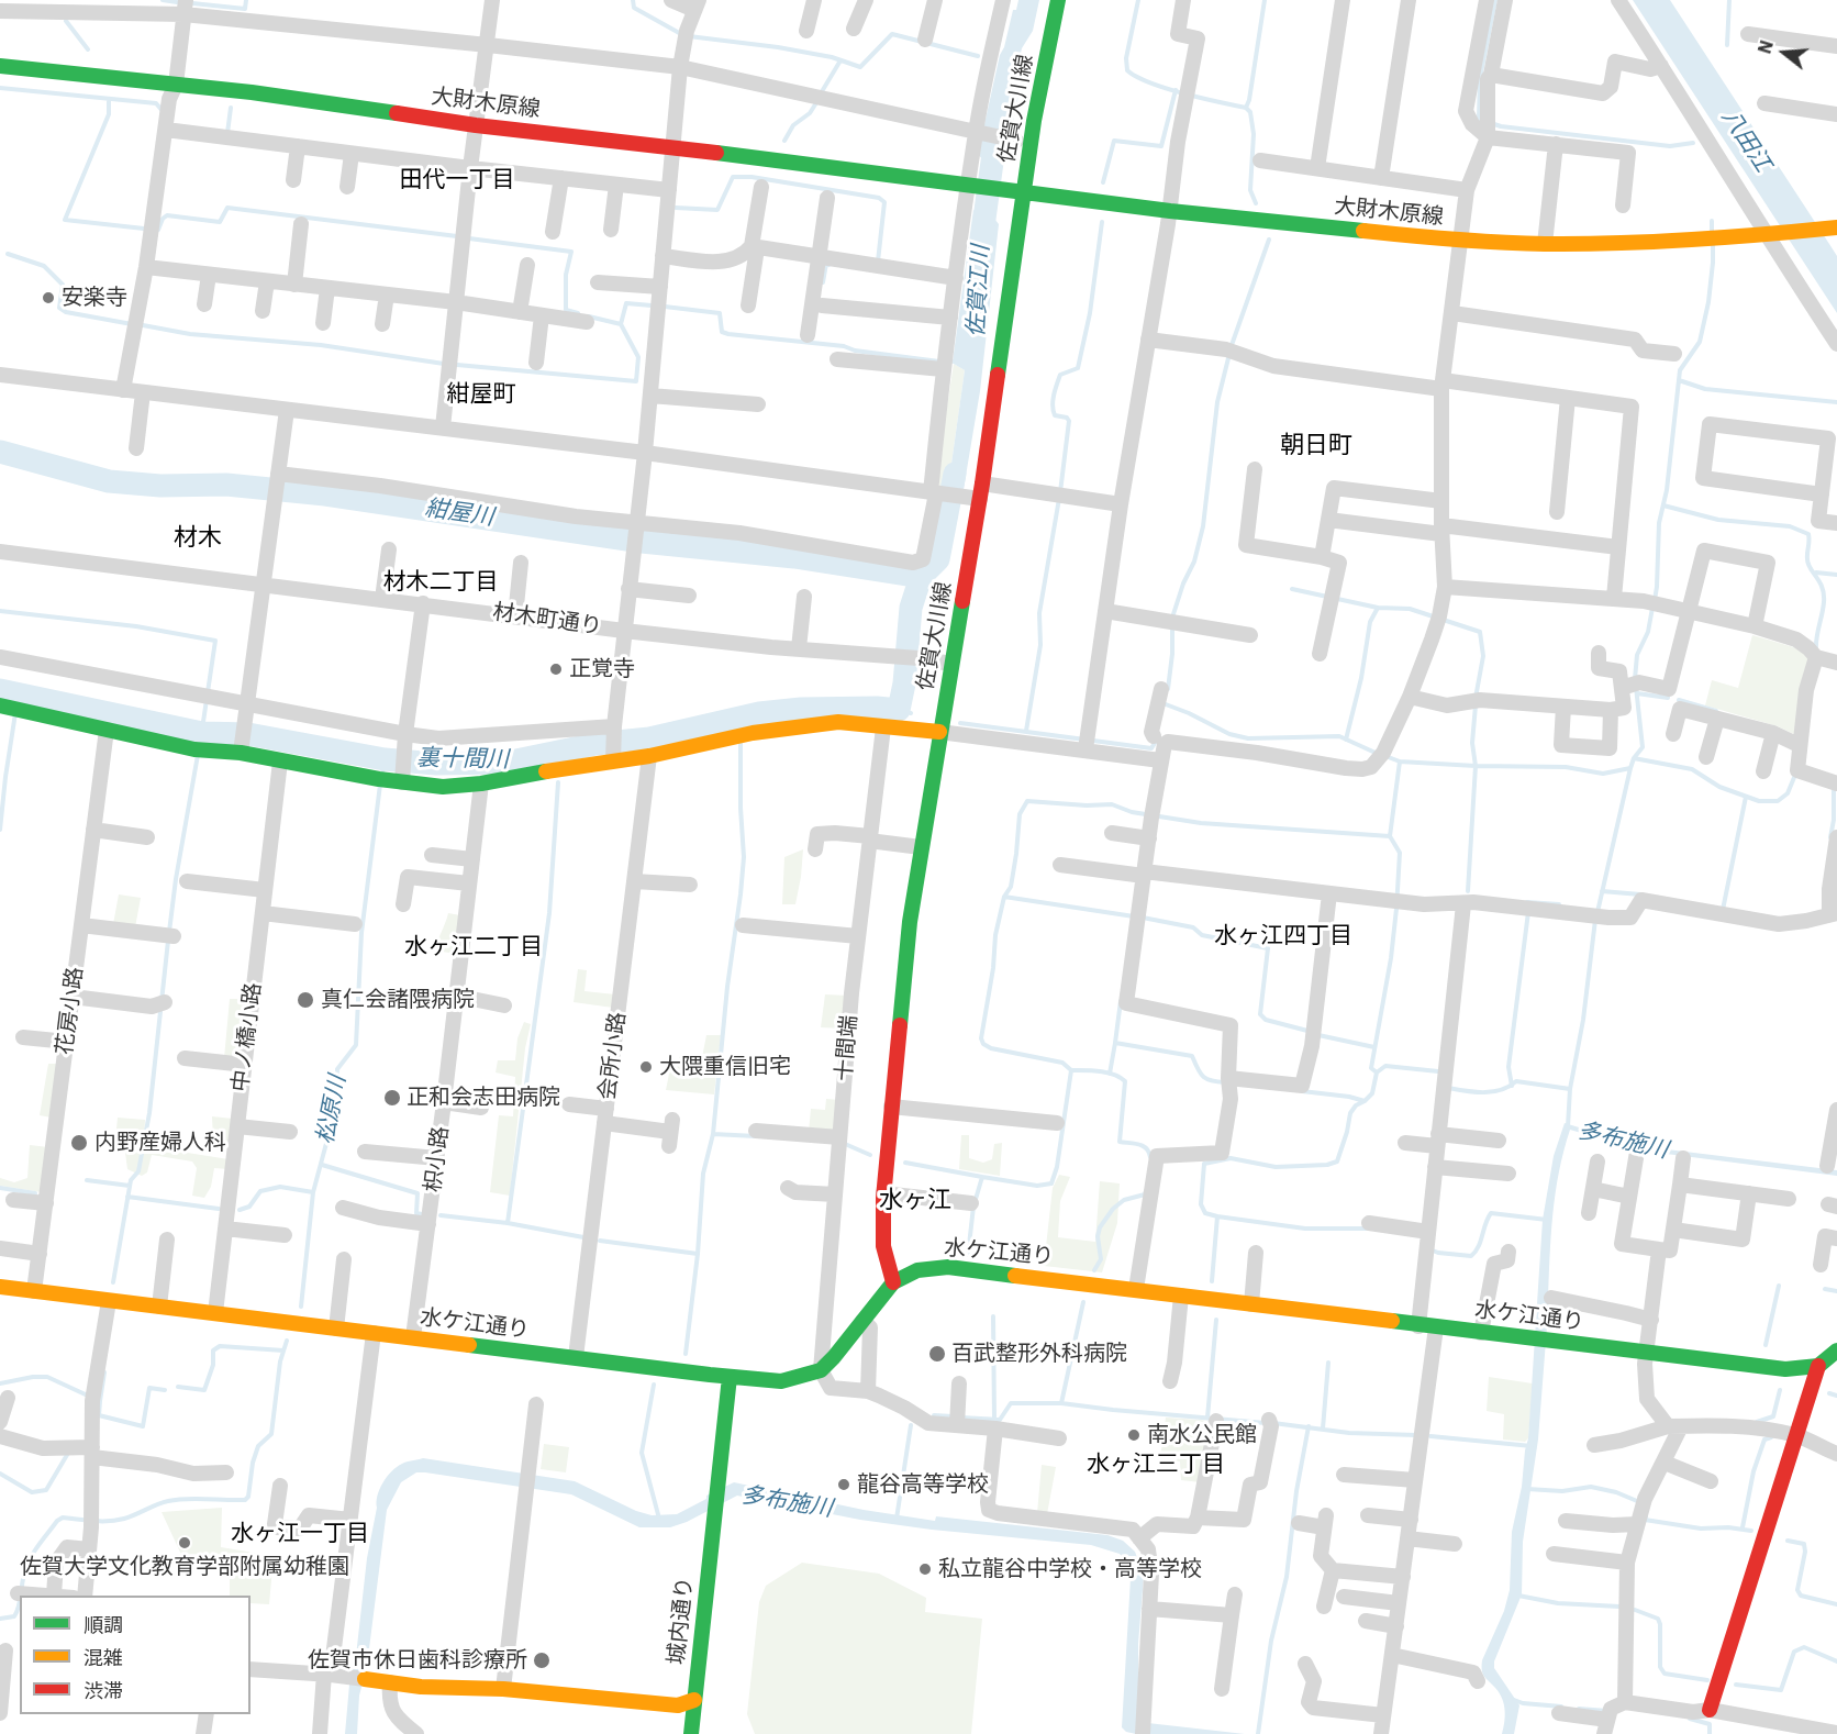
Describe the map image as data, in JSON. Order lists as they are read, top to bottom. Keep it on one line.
{"streets":{"street":["大財木原線","佐賀大川線","材木町通り","花房小路","中ノ橋小路","十間端","会所小路","枳小路","水ケ江通り","城内通り"]},"crossings":[["大財木原線","佐賀大川線"],["佐賀大川線","材木町通り"],["佐賀大川線","水ケ江通り"],["花房小路","水ケ江通り"],["中ノ橋小路","水ケ江通り"],["十間端","水ケ江通り"],["会所小路","水ケ江通り"],["枳小路","水ケ江通り"],["水ケ江通り","城内通り"]],"districts":["田代一丁目","紺屋町","朝日町","材木","材木二丁目","水ヶ江四丁目","水ヶ江二丁目","水ヶ江","水ヶ江三丁目","水ヶ江一丁目"],"water":["八田江","佐賀江川","紺屋川","裏十間川","松原川","多布施川"],"places":["安楽寺","正覚寺","真仁会諸隈病院","大隈重信旧宅","正和会志田病院","内野産婦人科","百武整形外科病院","南水公民館","龍谷高等学校","佐賀大学文化教育学部附属幼稚園","私立龍谷中学校・高等学校","佐賀市休日歯科診療所"],"legend":["順調","混雑","渋滞"],"north":"left"}
